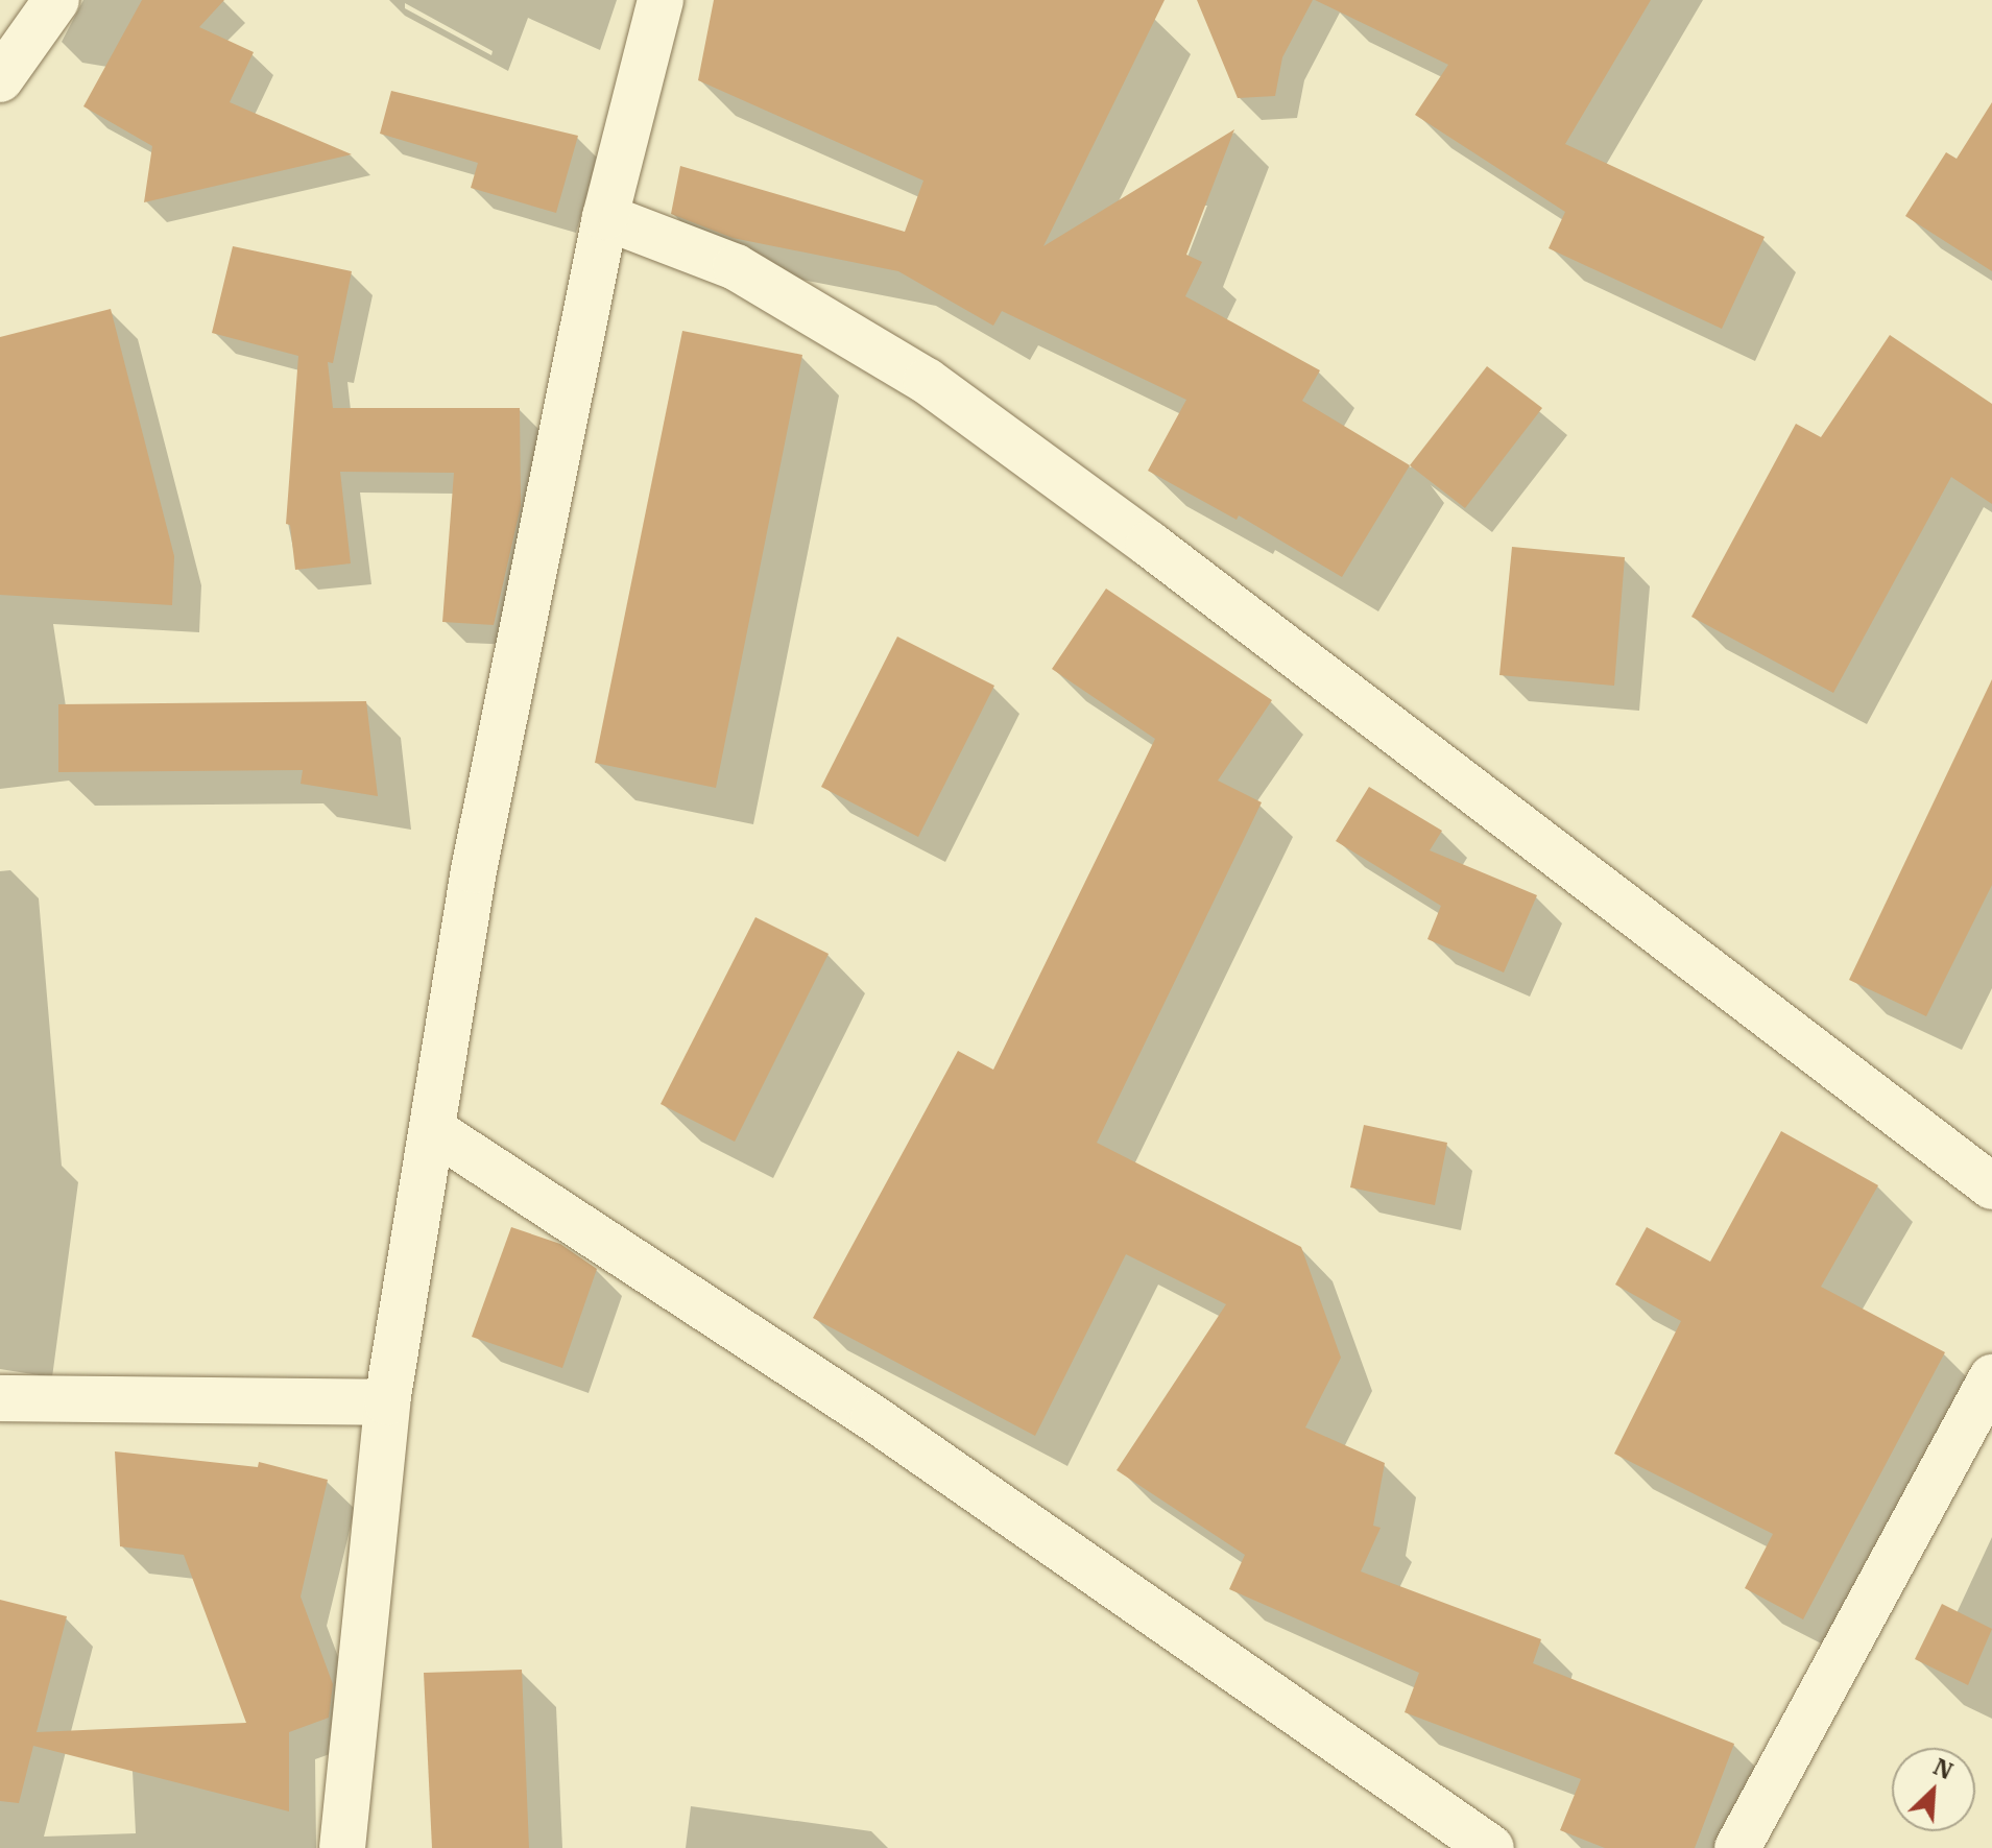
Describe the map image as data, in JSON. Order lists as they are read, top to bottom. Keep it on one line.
{"north":"top right"}
